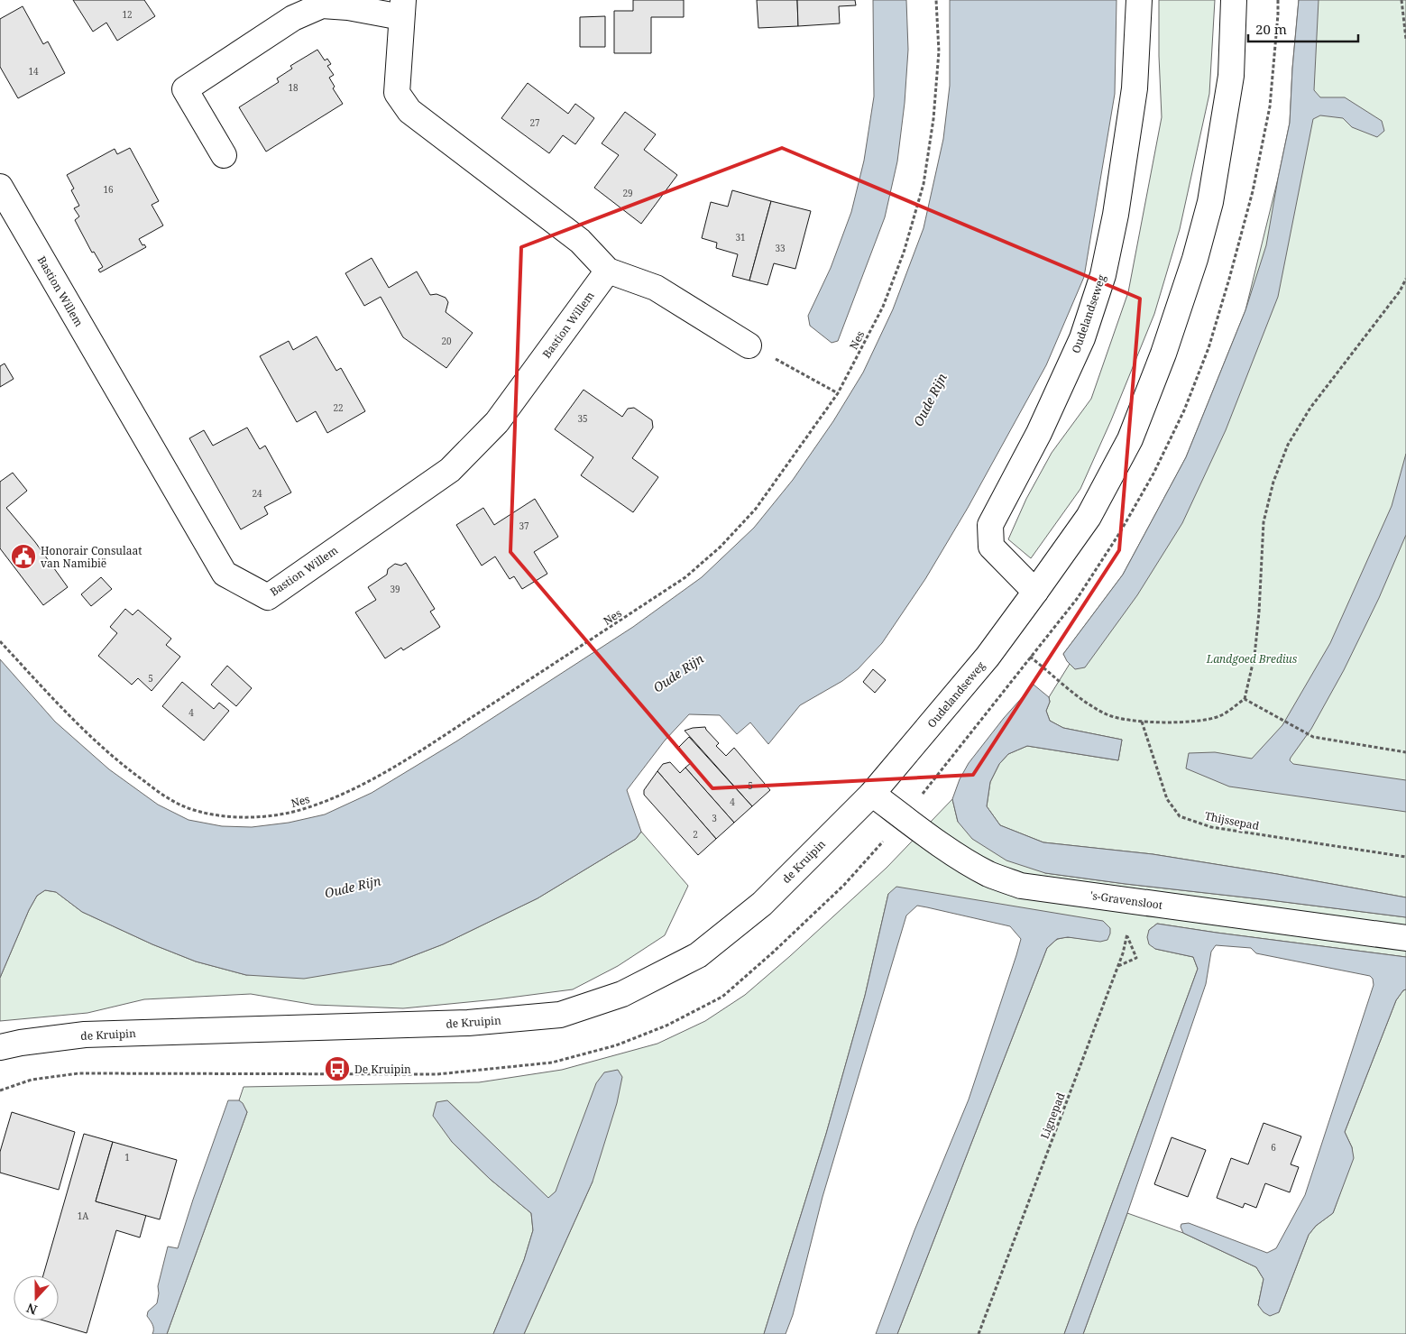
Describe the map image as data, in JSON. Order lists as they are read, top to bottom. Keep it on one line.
{"streets":{"street":["Bastion Willem","Oudelandseweg","de Kruipin","'s-Gravensloot"],"path":["Nes","Thijssepad","Lignepad"]},"crossings":[["Oudelandseweg","de Kruipin"],["Oudelandseweg","'s-Gravensloot"],["de Kruipin","'s-Gravensloot"],["'s-Gravensloot","Lignepad"]],"water":["Oude Rijn"],"parks":["Landgoed Bredius"],"places":{"public building":["Honorair Consulaat van Namibië"],"bus stop":["De Kruipin"]},"house_numbers":["12","14","18","27","16","29","31","33","20","22","35","24","37","39","5","4","5","4","3","2","6","1","1A"],"scale_bar":"20 m","north":"bottom"}
